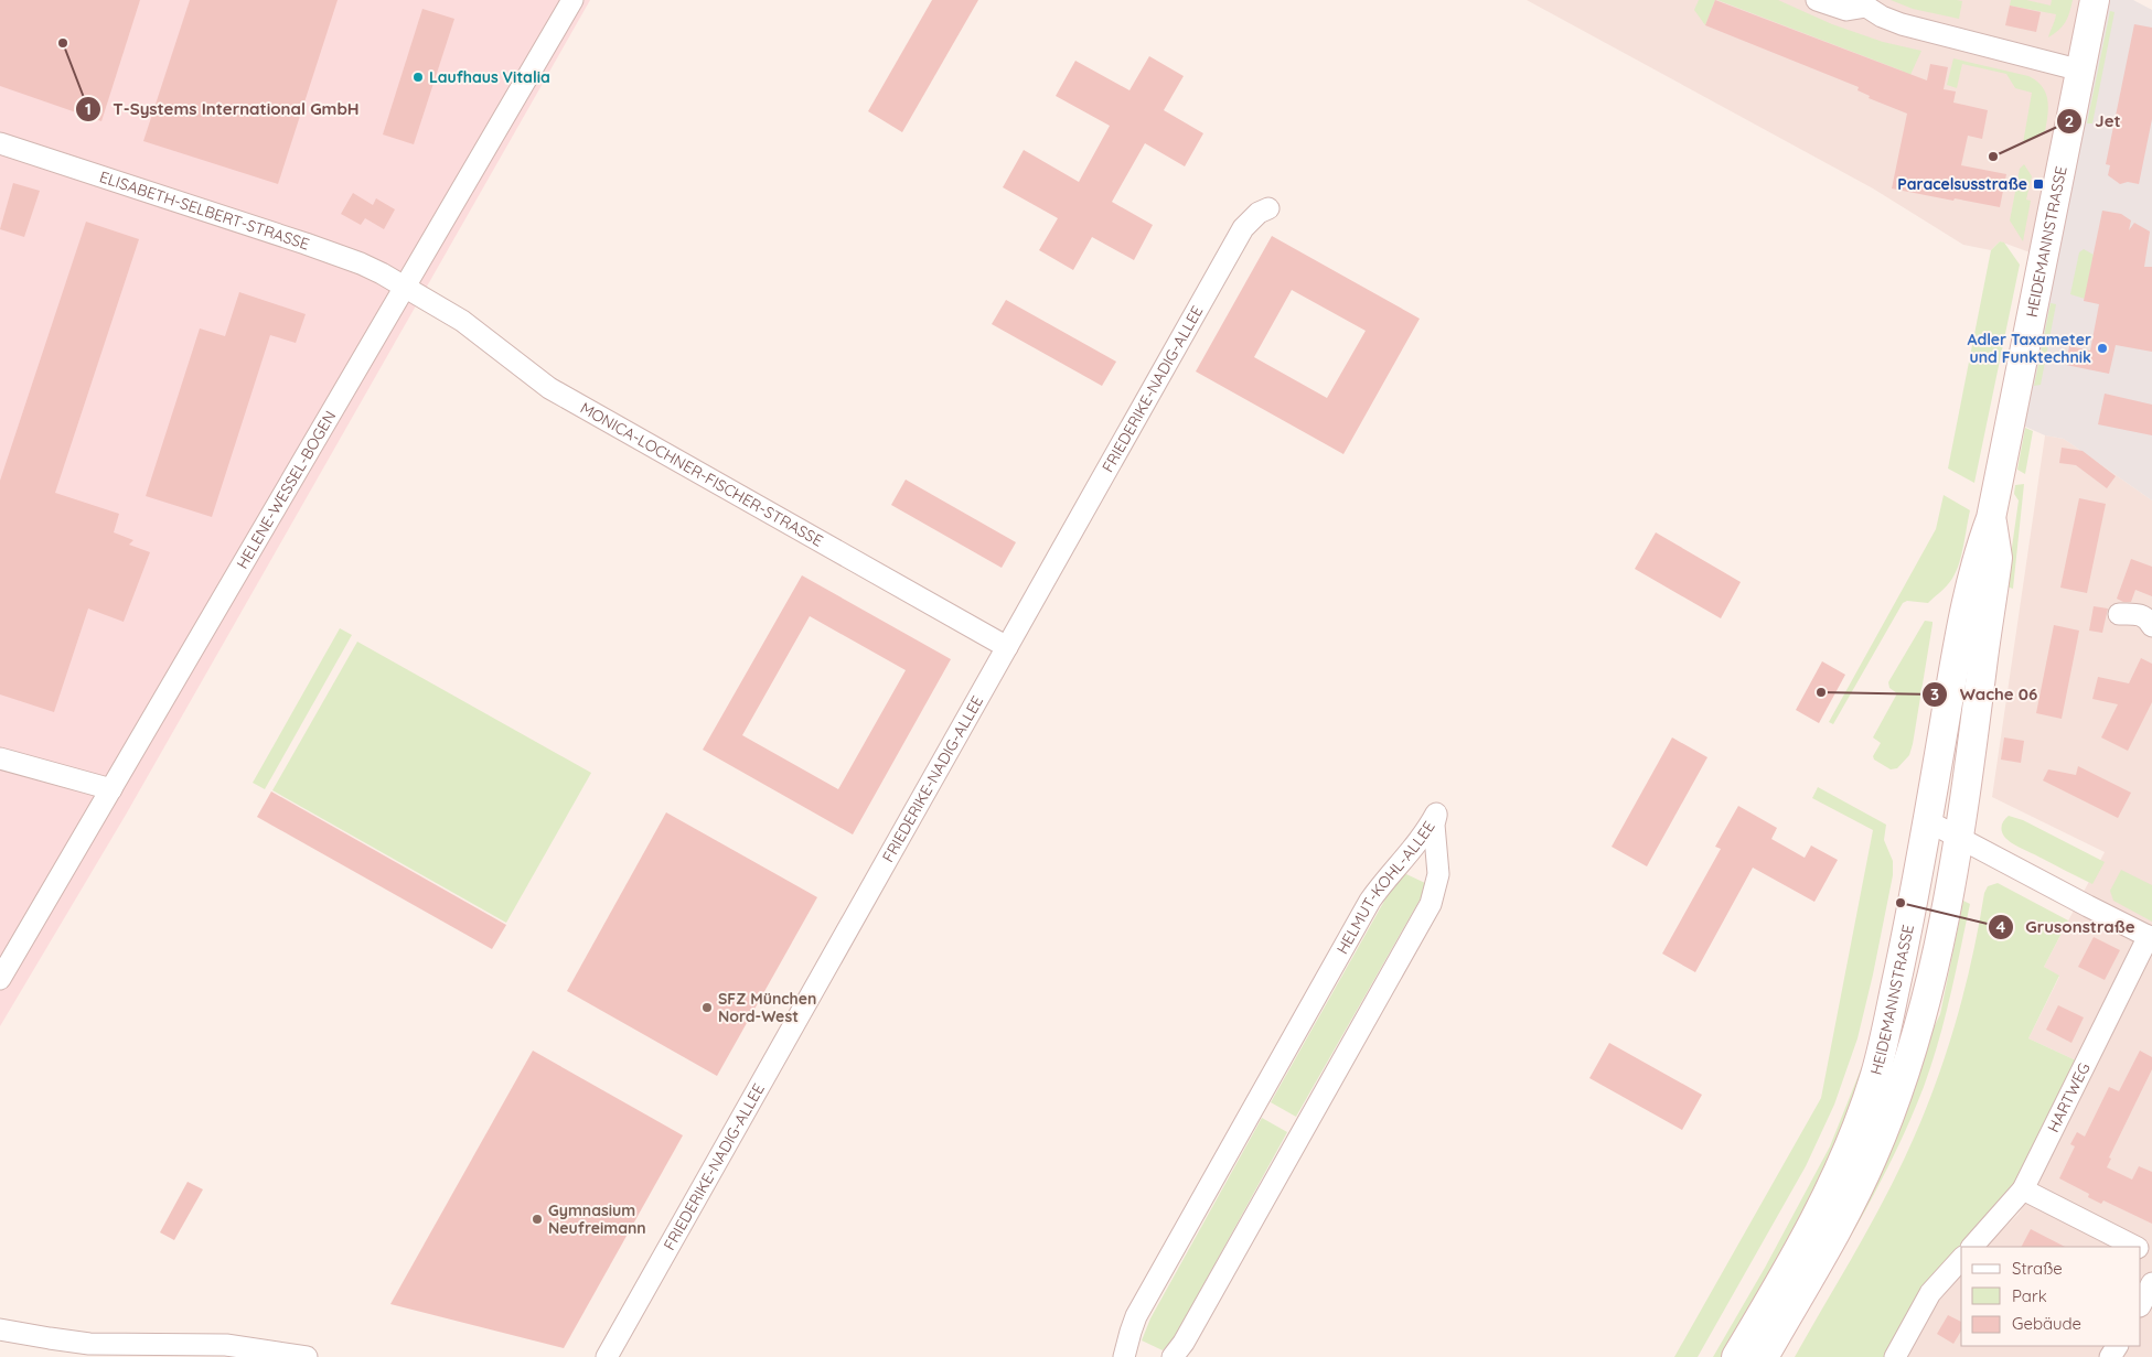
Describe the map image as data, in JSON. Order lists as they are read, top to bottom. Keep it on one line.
{"streets":{"main road":["HEIDEMANNSTRASSE"],"street":["ELISABETH-SELBERT-STRASSE","FRIEDERIKE-NADIG-ALLEE","MONICA-LOCHNER-FISCHER-STRASSE","HELENE-WESSEL-BOGEN","HELMUT-KOHL-ALLEE","HARTWEG"]},"crossings":[["ELISABETH-SELBERT-STRASSE","MONICA-LOCHNER-FISCHER-STRASSE"],["ELISABETH-SELBERT-STRASSE","HELENE-WESSEL-BOGEN"],["FRIEDERIKE-NADIG-ALLEE","MONICA-LOCHNER-FISCHER-STRASSE"],["MONICA-LOCHNER-FISCHER-STRASSE","HELENE-WESSEL-BOGEN"]],"places":{"other":["T-Systems International GmbH","Laufhaus Vitalia","Jet","Adler Taxameter und Funktechnik","Wache 06","Grusonstraße","SFZ München Nord-West","Gymnasium Neufreimann"],"transit":["Paracelsusstraße"]},"legend":["Straße","Park","Gebäude"]}
